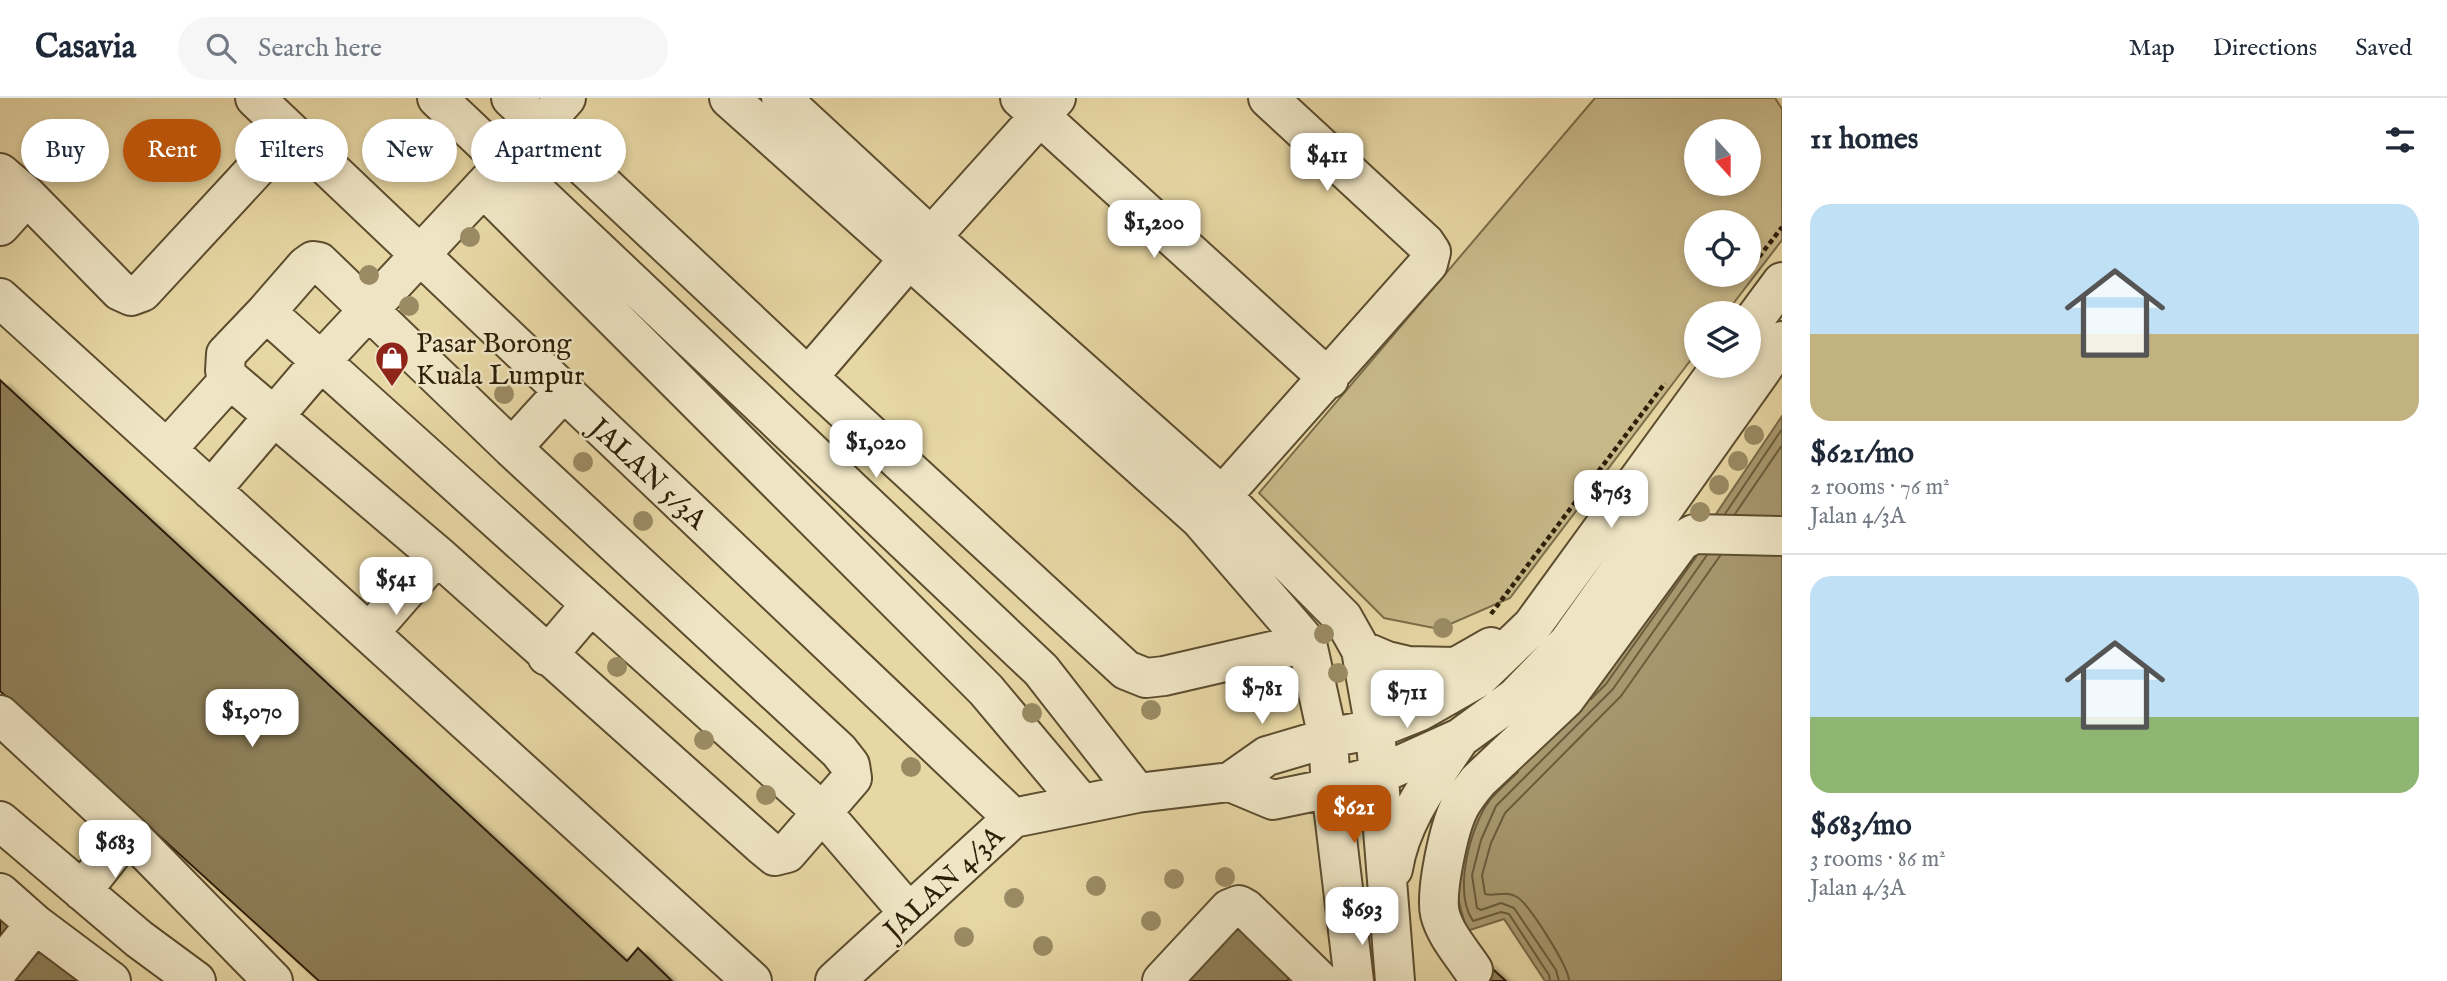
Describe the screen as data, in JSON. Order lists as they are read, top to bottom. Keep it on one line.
{"streets":{"street":["JALAN 5/3A","JALAN 4/3A"]},"crossings":[["JALAN 5/3A","JALAN 4/3A"]],"places":{"shop":["Pasar Borong Kuala Lumpur"]},"north":"bottom","page":{"header":"Casavia","search":"Search here","nav":["Map","Directions","Saved"],"heading":"11 homes","chip":["Buy","Rent","Filters","New","Apartment"],"price":["$411","$1,200","$1,020","$763","$541","$781","$711","$1,070","$621","$683","$693"],"list":[{"name":"$621/mo","note":"2 rooms · 76 m² · Jalan 4/3A"},{"name":"$683/mo","note":"3 rooms · 86 m² · Jalan 4/3A"}]}}
